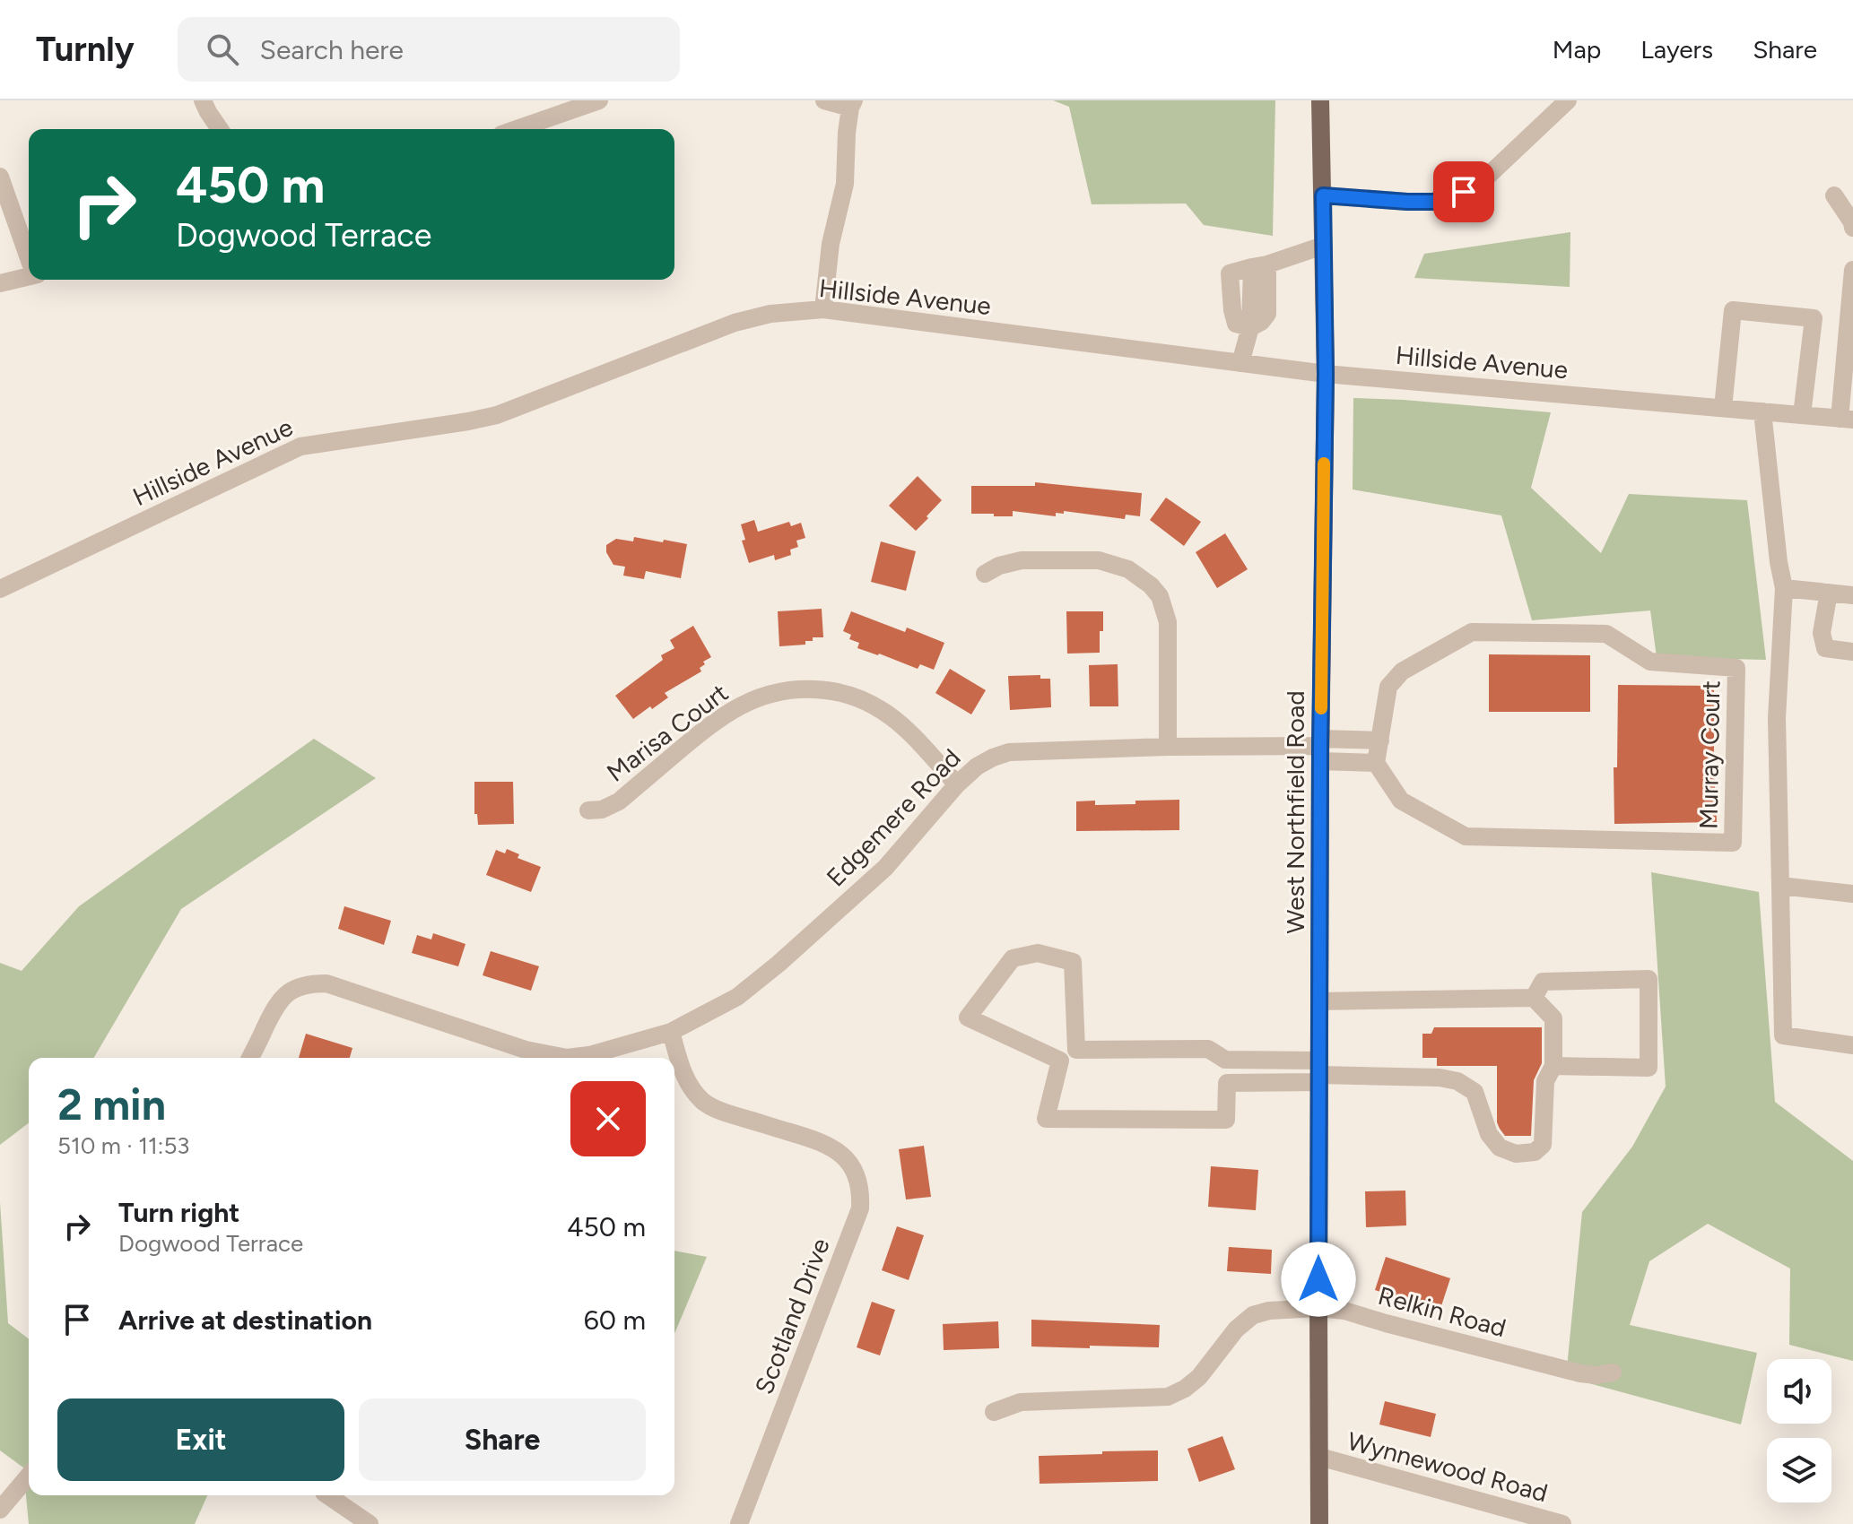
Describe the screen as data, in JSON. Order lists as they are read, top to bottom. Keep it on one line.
{"streets":{"main road":["West Northfield Road"],"street":["Hillside Avenue","Marisa Court","Murray Court","Edgemere Road","Relkin Road","Scotland Drive","Wynnewood Road"]},"crossings":[["Hillside Avenue","West Northfield Road"],["Marisa Court","Edgemere Road"],["West Northfield Road","Edgemere Road"],["West Northfield Road","Relkin Road"],["West Northfield Road","Wynnewood Road"],["Edgemere Road","Scotland Drive"]],"page":{"header":"Turnly","search":"Search here","nav":["Map","Layers","Share"],"turn":["450 m","Dogwood Terrace"],"heading":["2 min","510 m · 11:53"],"list":[{"name":"Turn right","note":"Dogwood Terrace","value":"450 m"},{"name":"Arrive at destination","value":"60 m"}],"buttons":["Exit","Share"]}}
